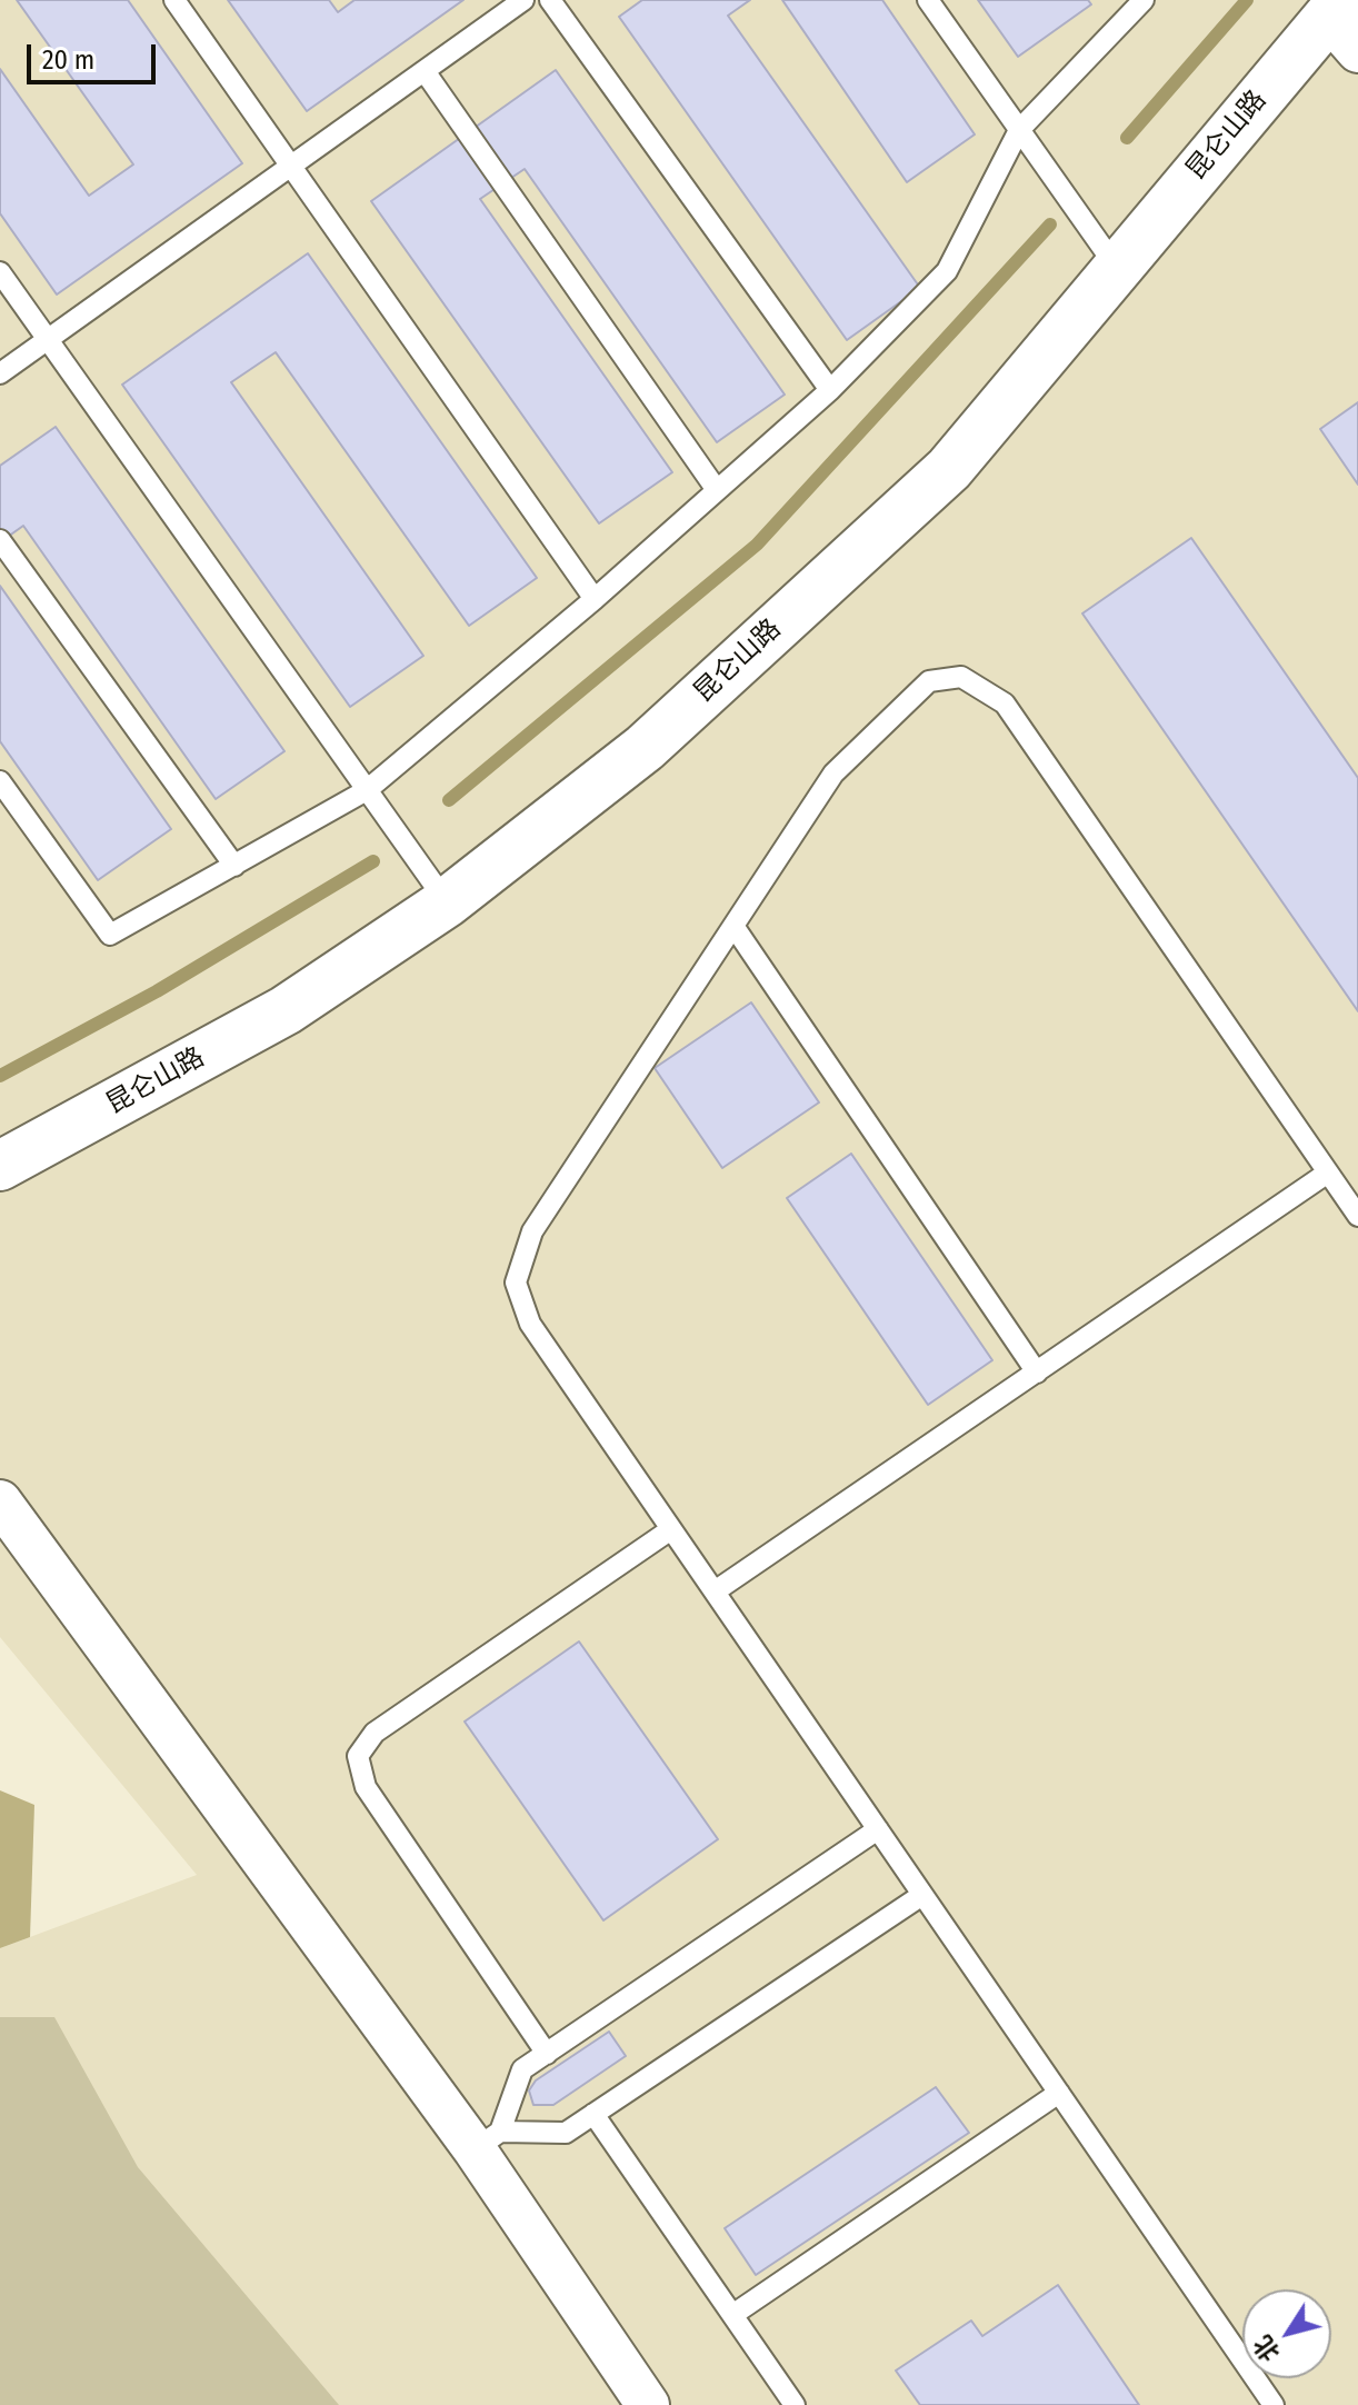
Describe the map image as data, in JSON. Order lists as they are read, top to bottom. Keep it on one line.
{"streets":{"main road":["昆仑山路"]},"scale_bar":"20 m","north":"bottom left"}
